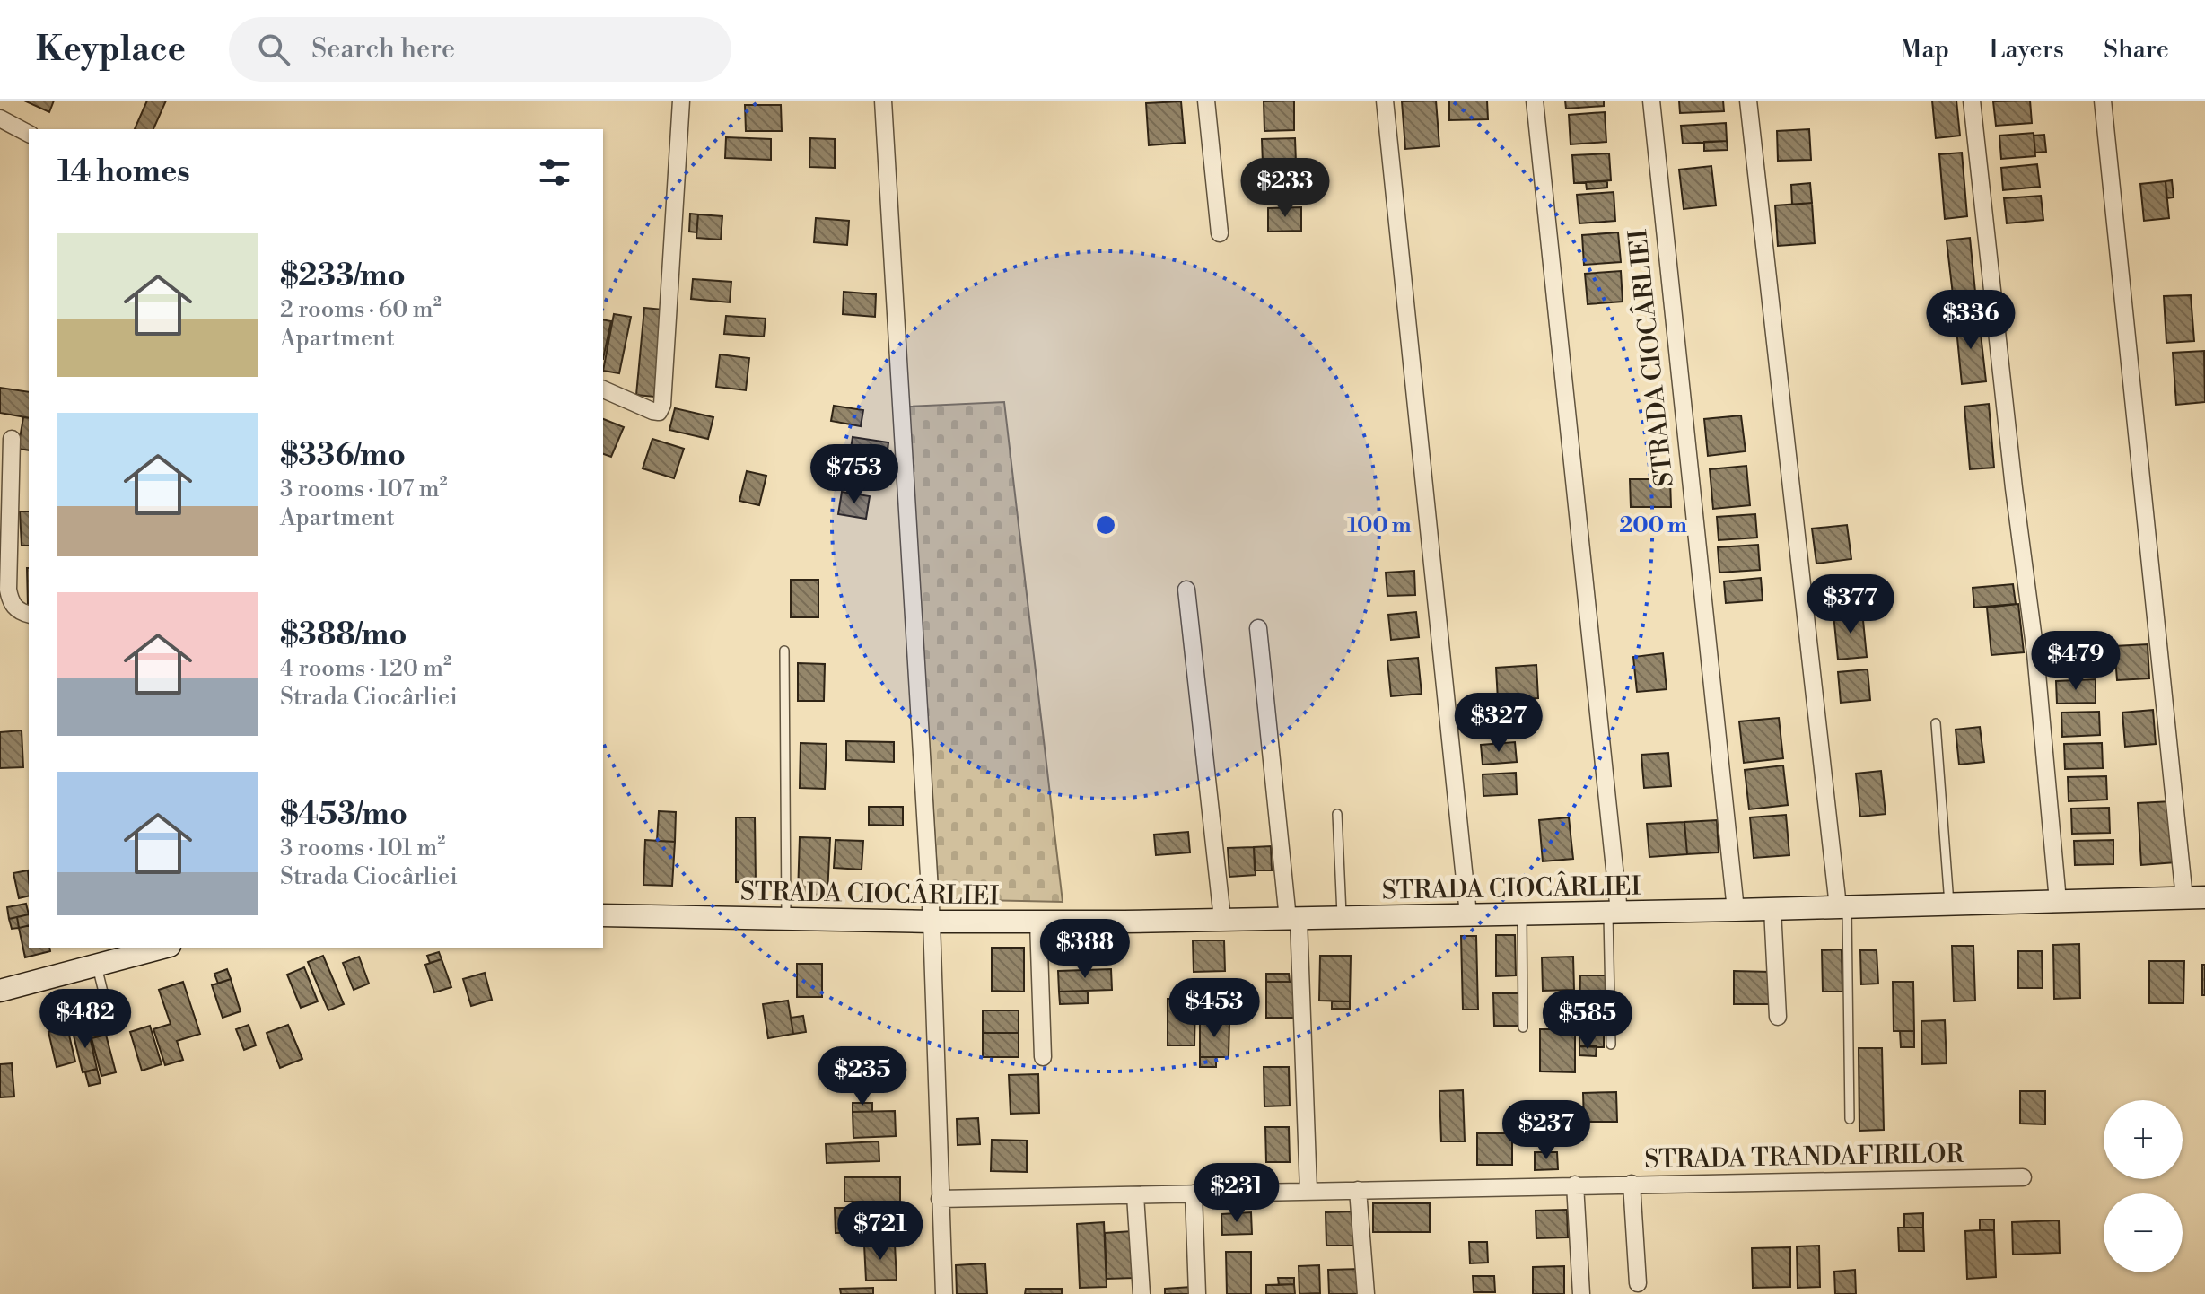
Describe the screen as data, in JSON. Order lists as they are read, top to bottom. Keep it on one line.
{"streets":{"street":["STRADA CIOCÂRLIEI","STRADA TRANDAFIRILOR"]},"page":{"header":"Keyplace","search":"Search here","nav":["Map","Layers","Share"],"heading":"14 homes","price":["$233","$336","$753","$377","$479","$327","$388","$453","$482","$585","$235","$237","$231","$721"],"list":[{"name":"$233/mo","note":"2 rooms · 60 m² · Apartment"},{"name":"$336/mo","note":"3 rooms · 107 m² · Apartment"},{"name":"$388/mo","note":"4 rooms · 120 m² · Strada Ciocârliei"},{"name":"$453/mo","note":"3 rooms · 101 m² · Strada Ciocârliei"}],"map_buttons":["+","−"]},"rings":["100 m","200 m"]}
